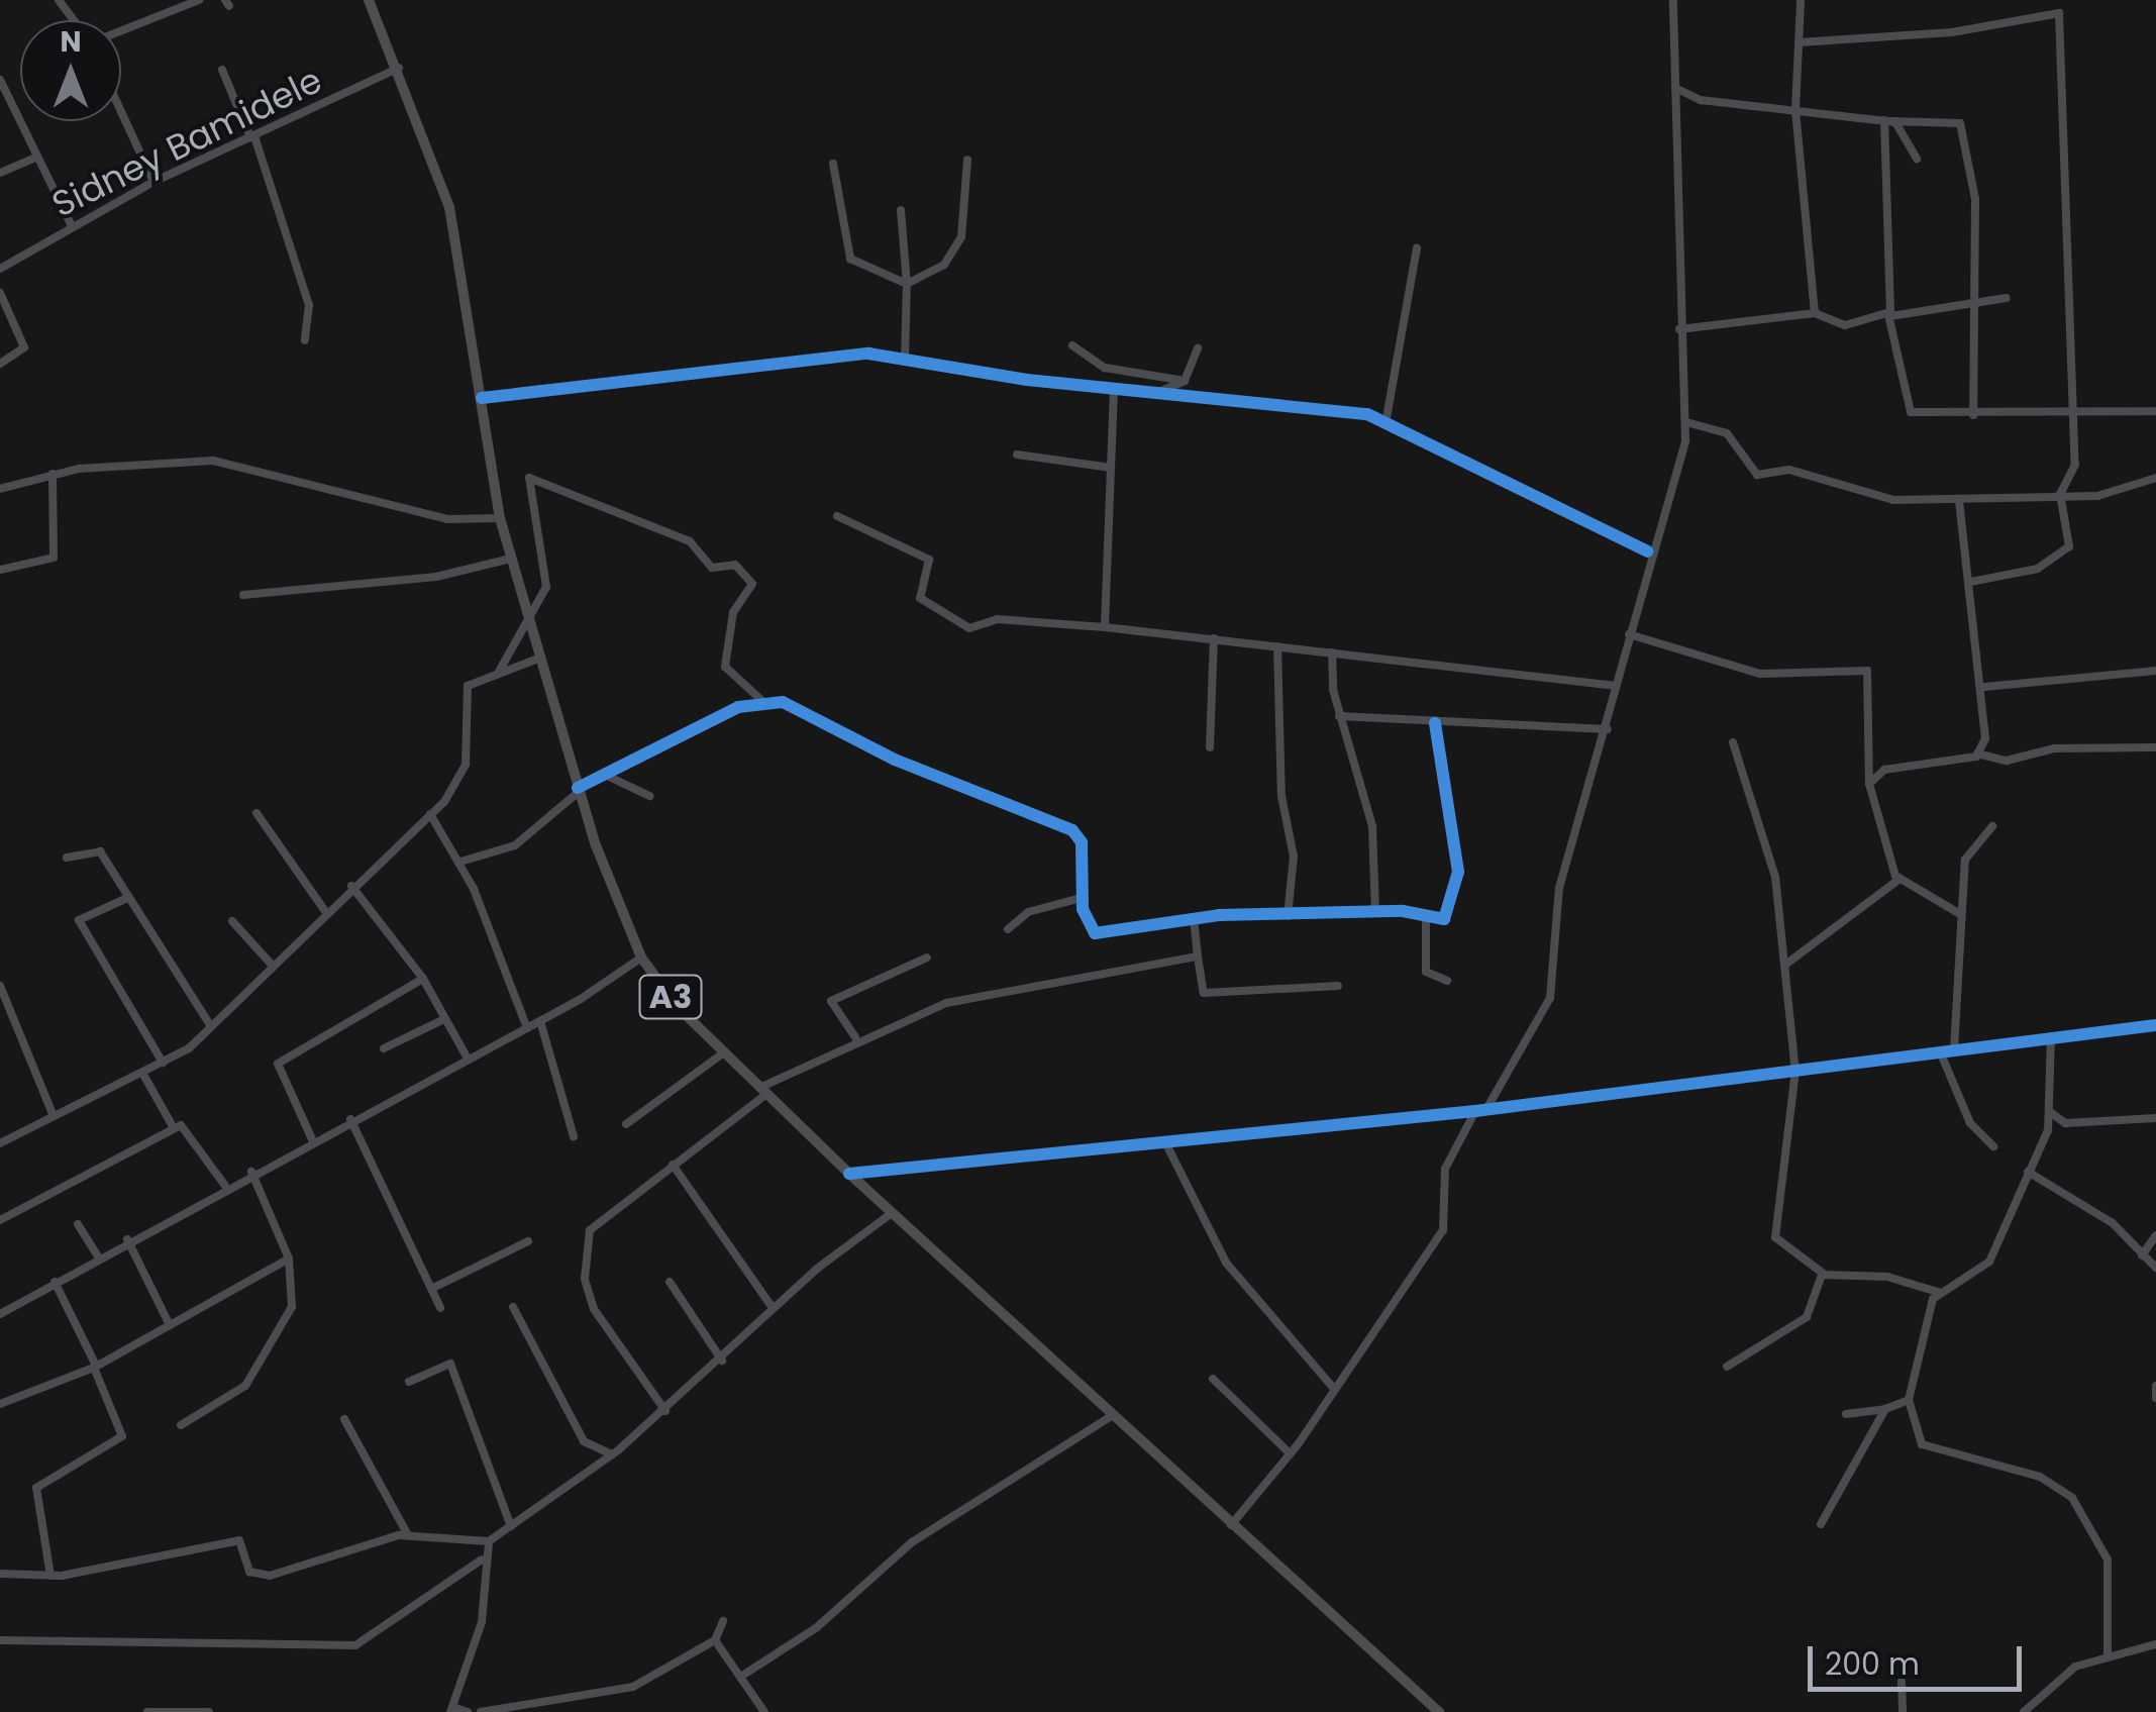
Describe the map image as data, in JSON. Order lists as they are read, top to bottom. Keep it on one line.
{"streets":{"highway":["A3"],"street":["Sidney Bamidele"]},"crossings":[["Sidney Bamidele","A3"]],"scale_bar":"200 m","north":"top"}
